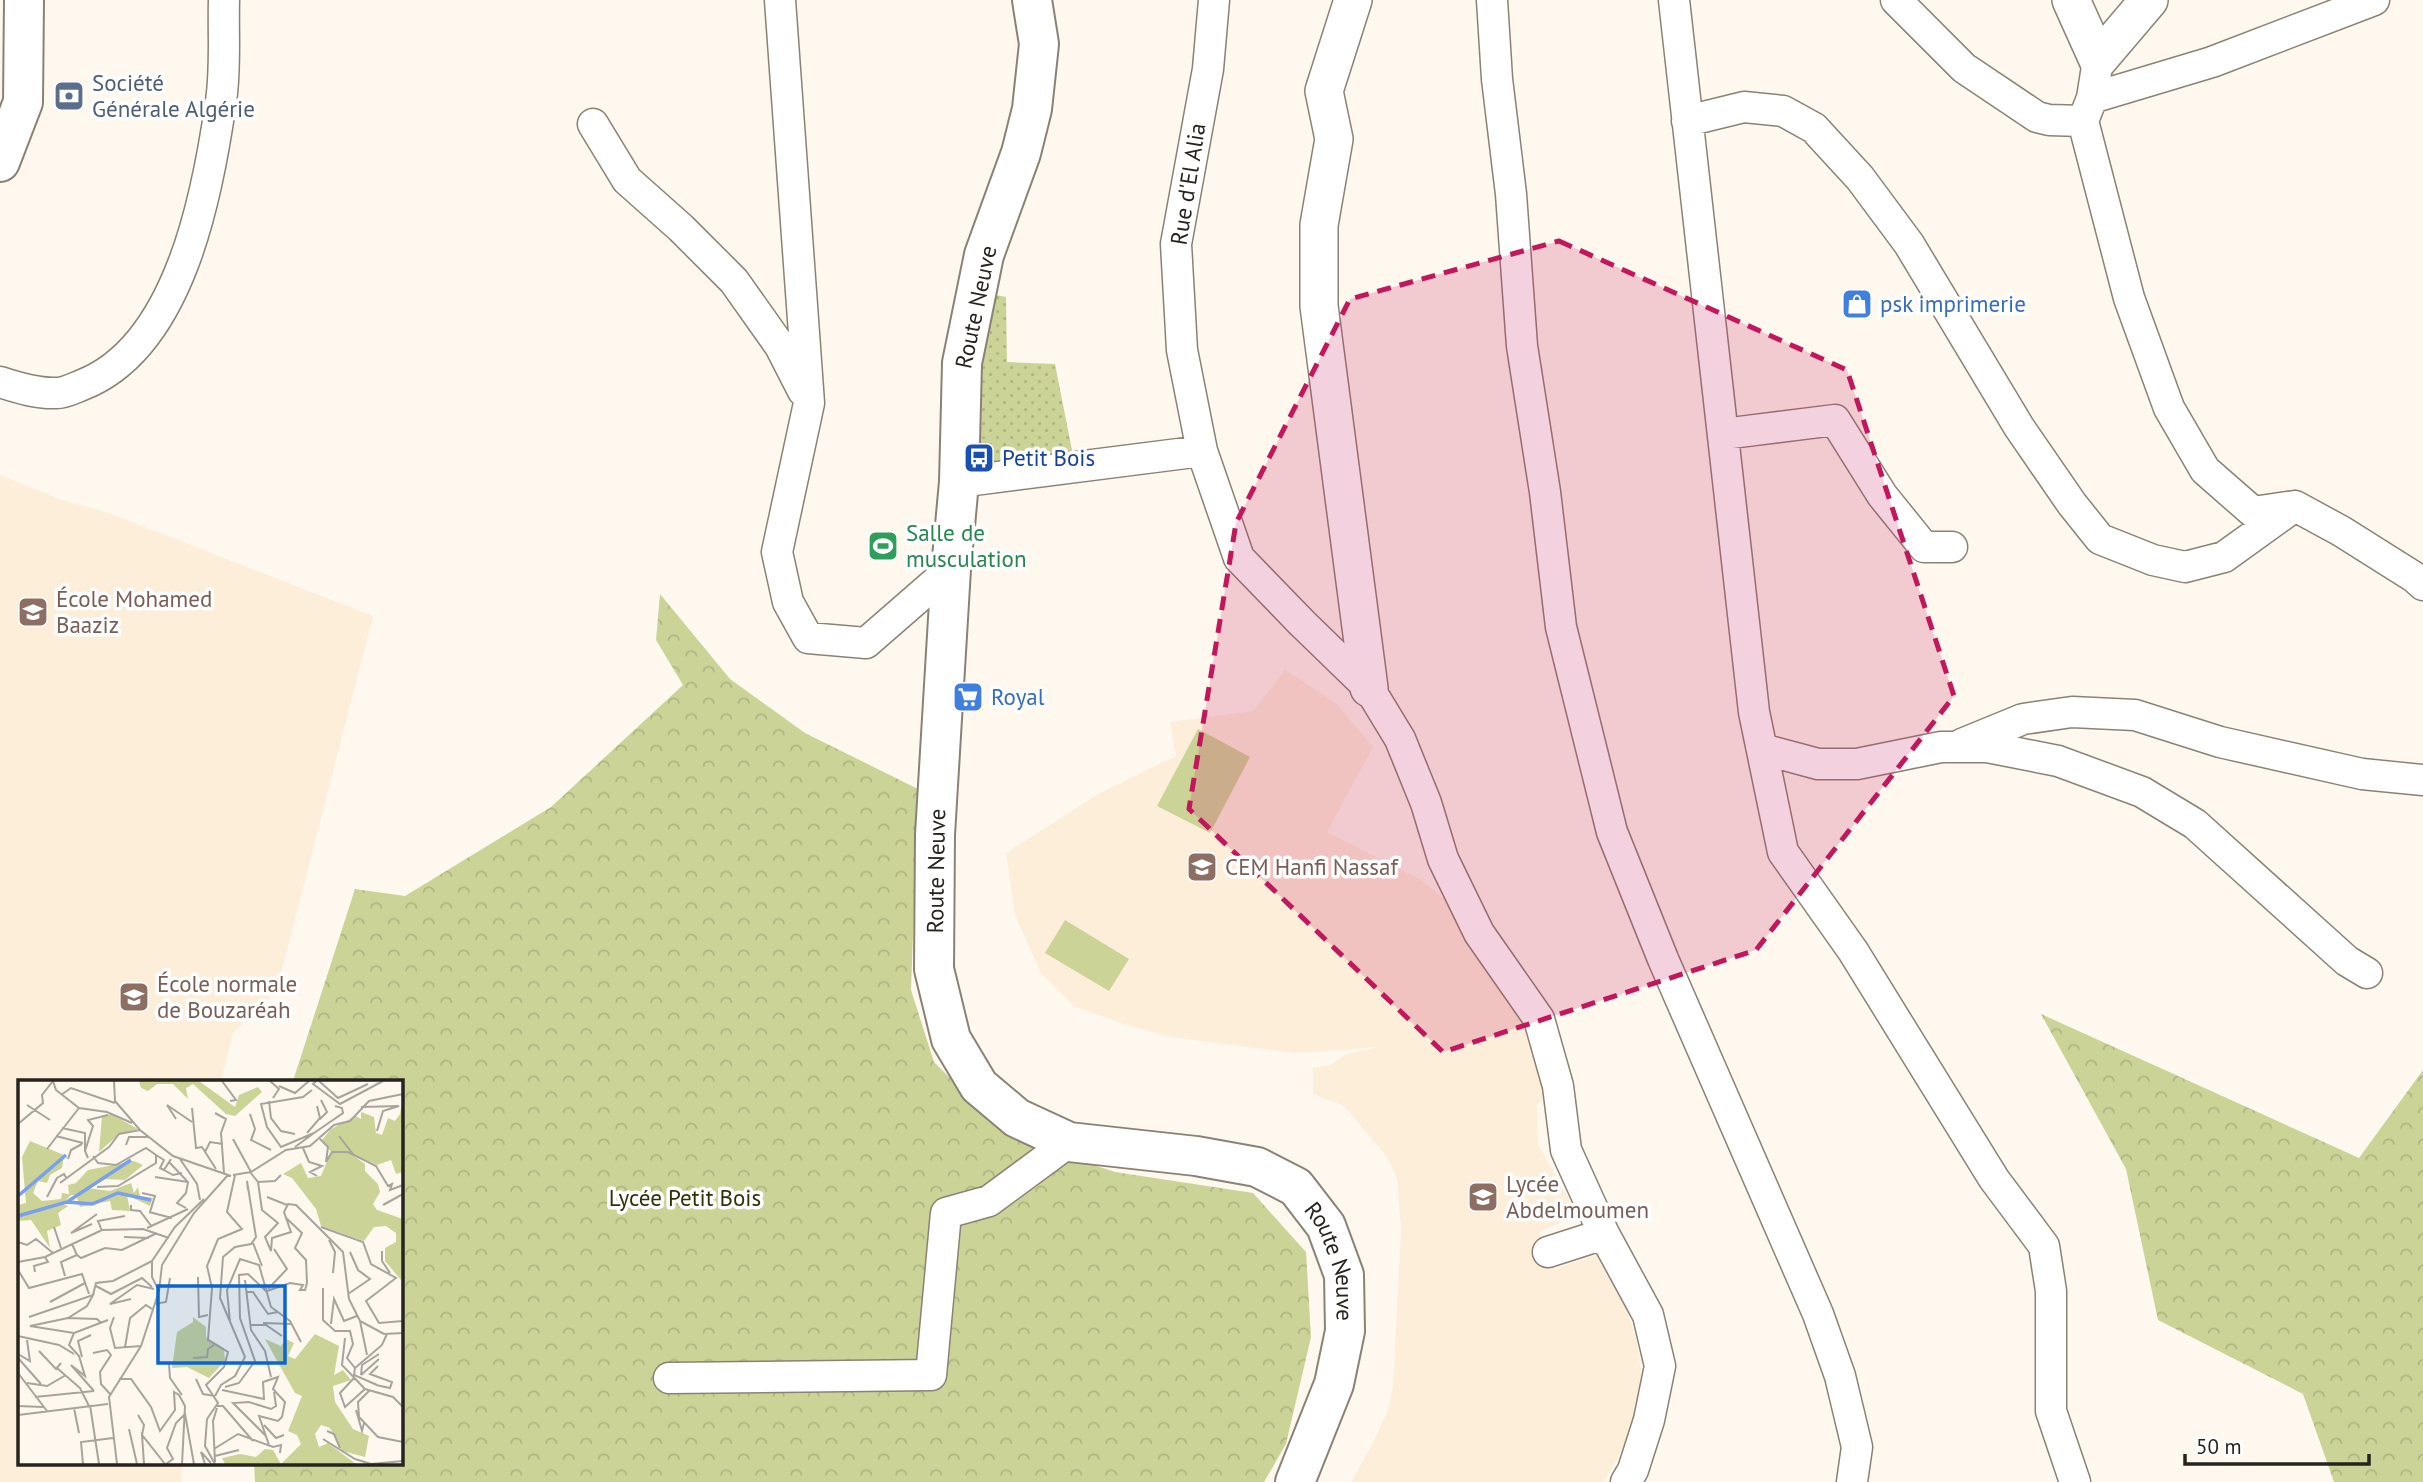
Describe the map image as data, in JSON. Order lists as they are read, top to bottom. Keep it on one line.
{"streets":{"main road":["Route Neuve"],"street":["Rue d'El Alia"]},"parks":["Lycée Petit Bois"],"places":{"bank":["Société Générale Algérie"],"shop":["psk imprimerie"],"bus stop":["Petit Bois"],"sports":["Salle de musculation"],"school or university":["École Mohamed Baaziz","CEM Hanfi Nassaf","École normale de Bouzaréah","Lycée Abdelmoumen"],"supermarket":["Royal"]},"scale_bar":"50 m"}
